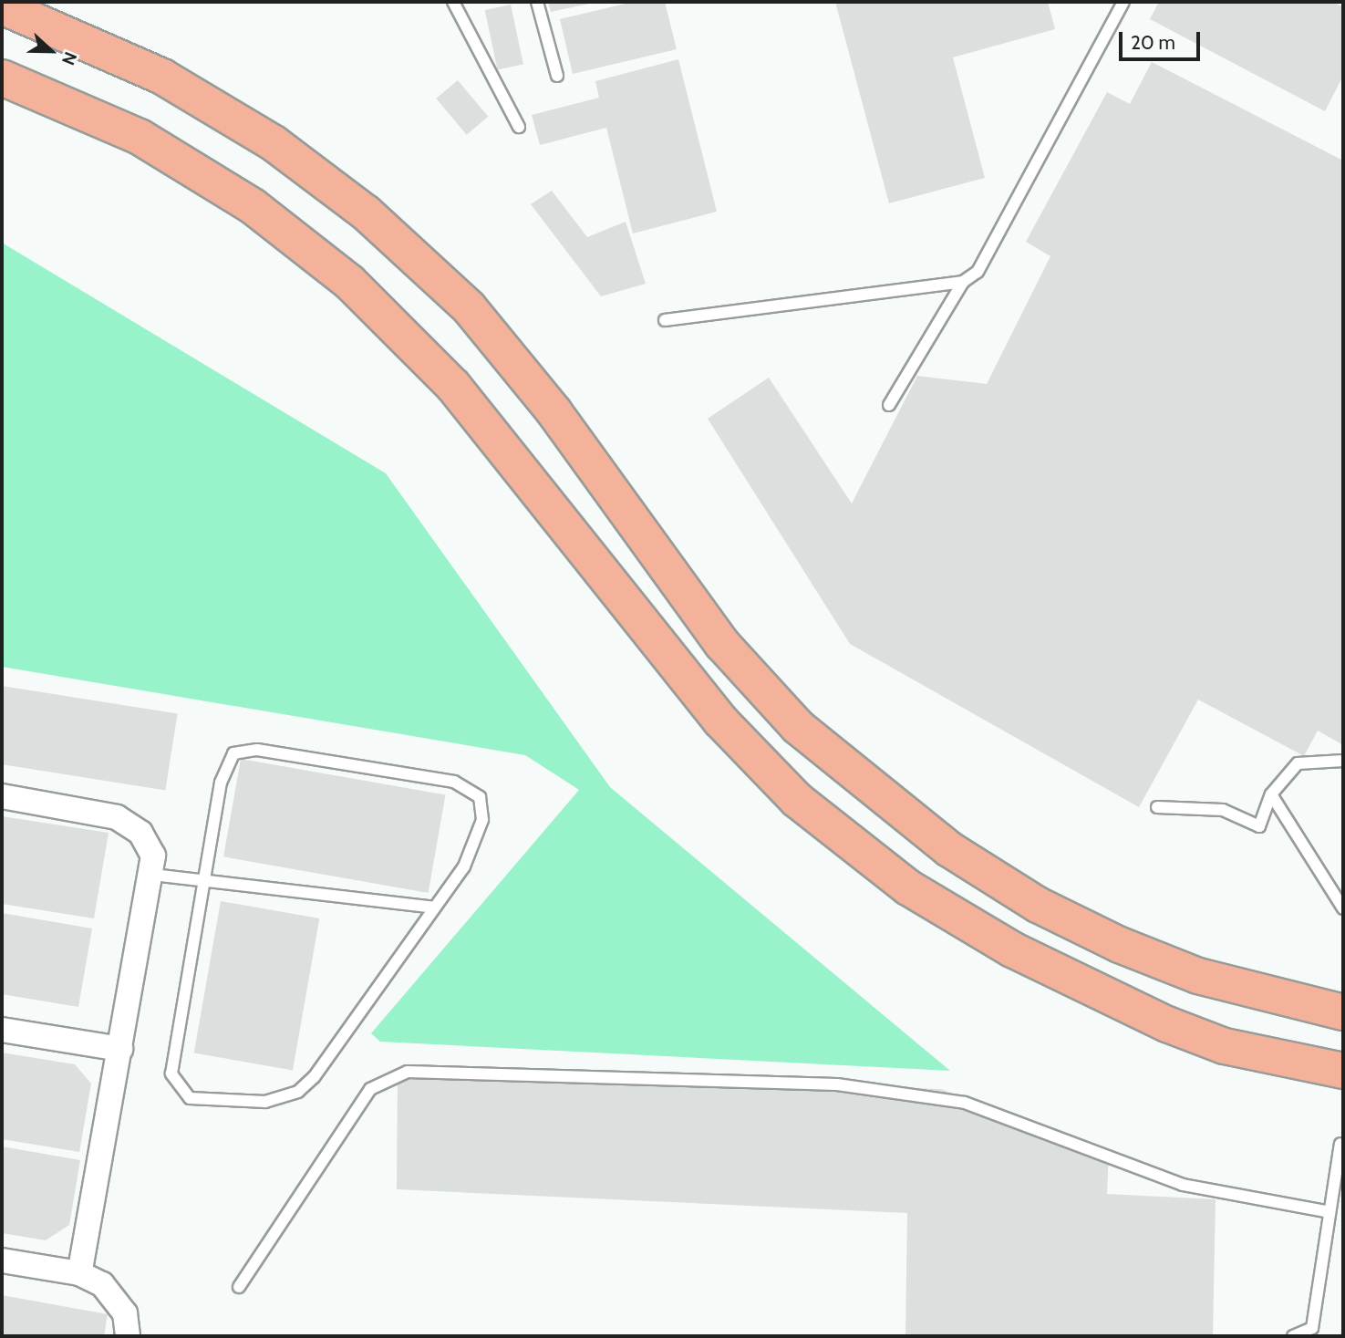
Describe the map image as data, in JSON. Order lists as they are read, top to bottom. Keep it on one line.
{"scale_bar":"20 m","north":"right"}
